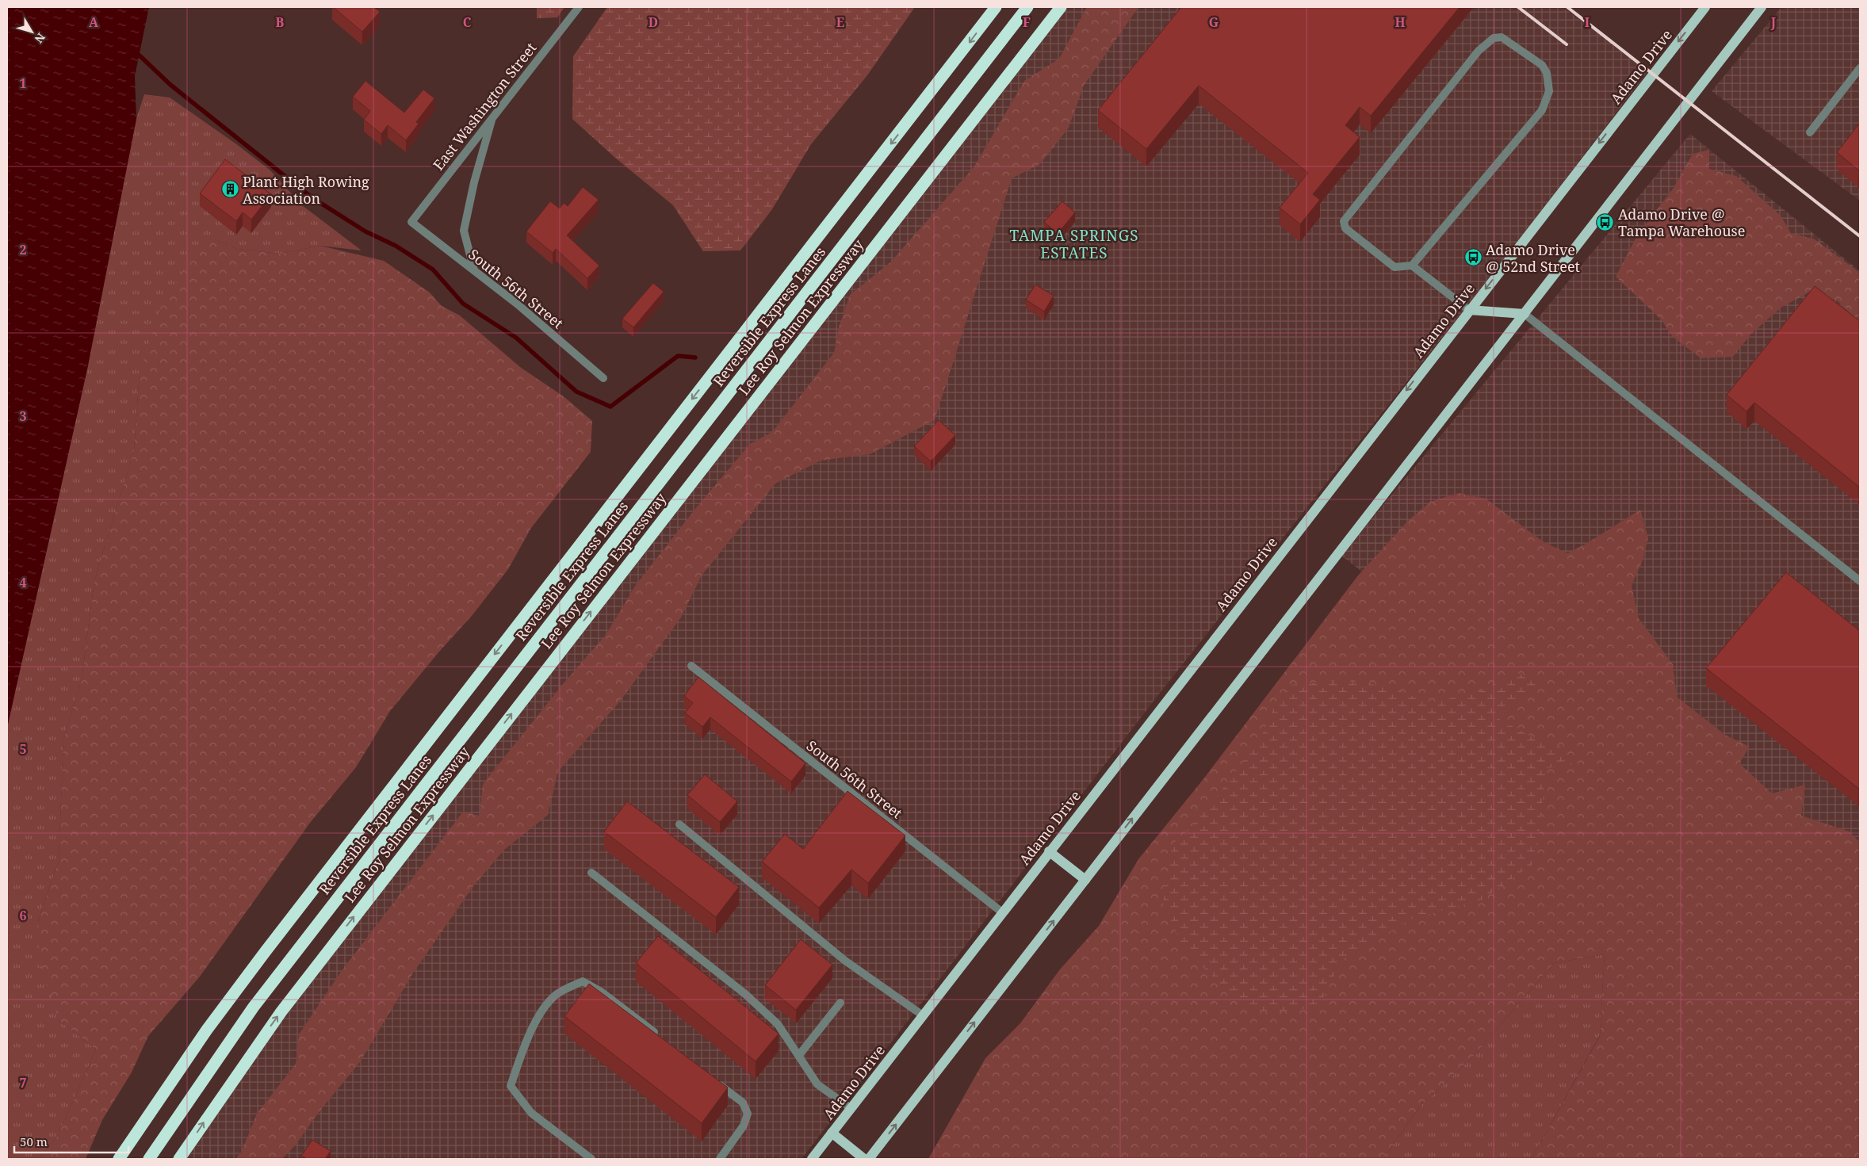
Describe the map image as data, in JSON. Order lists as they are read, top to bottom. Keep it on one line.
{"streets":{"highway":["Reversible Express Lanes","Lee Roy Selmon Expressway"],"main road":["Adamo Drive"],"street":["East Washington Street","South 56th Street"]},"crossings":[["Adamo Drive","South 56th Street"],["East Washington Street","South 56th Street"]],"districts":["TAMPA SPRINGS ESTATES"],"places":{"building":["Plant High Rowing Association"],"bus stop":["Adamo Drive @ Tampa Warehouse","Adamo Drive @ 52nd Street"]},"scale_bar":"50 m","north":"bottom right","grid":{"columns":["A","B","C","D","E","F","G","H","I","J"],"rows":["1","2","3","4","5","6","7"]}}
